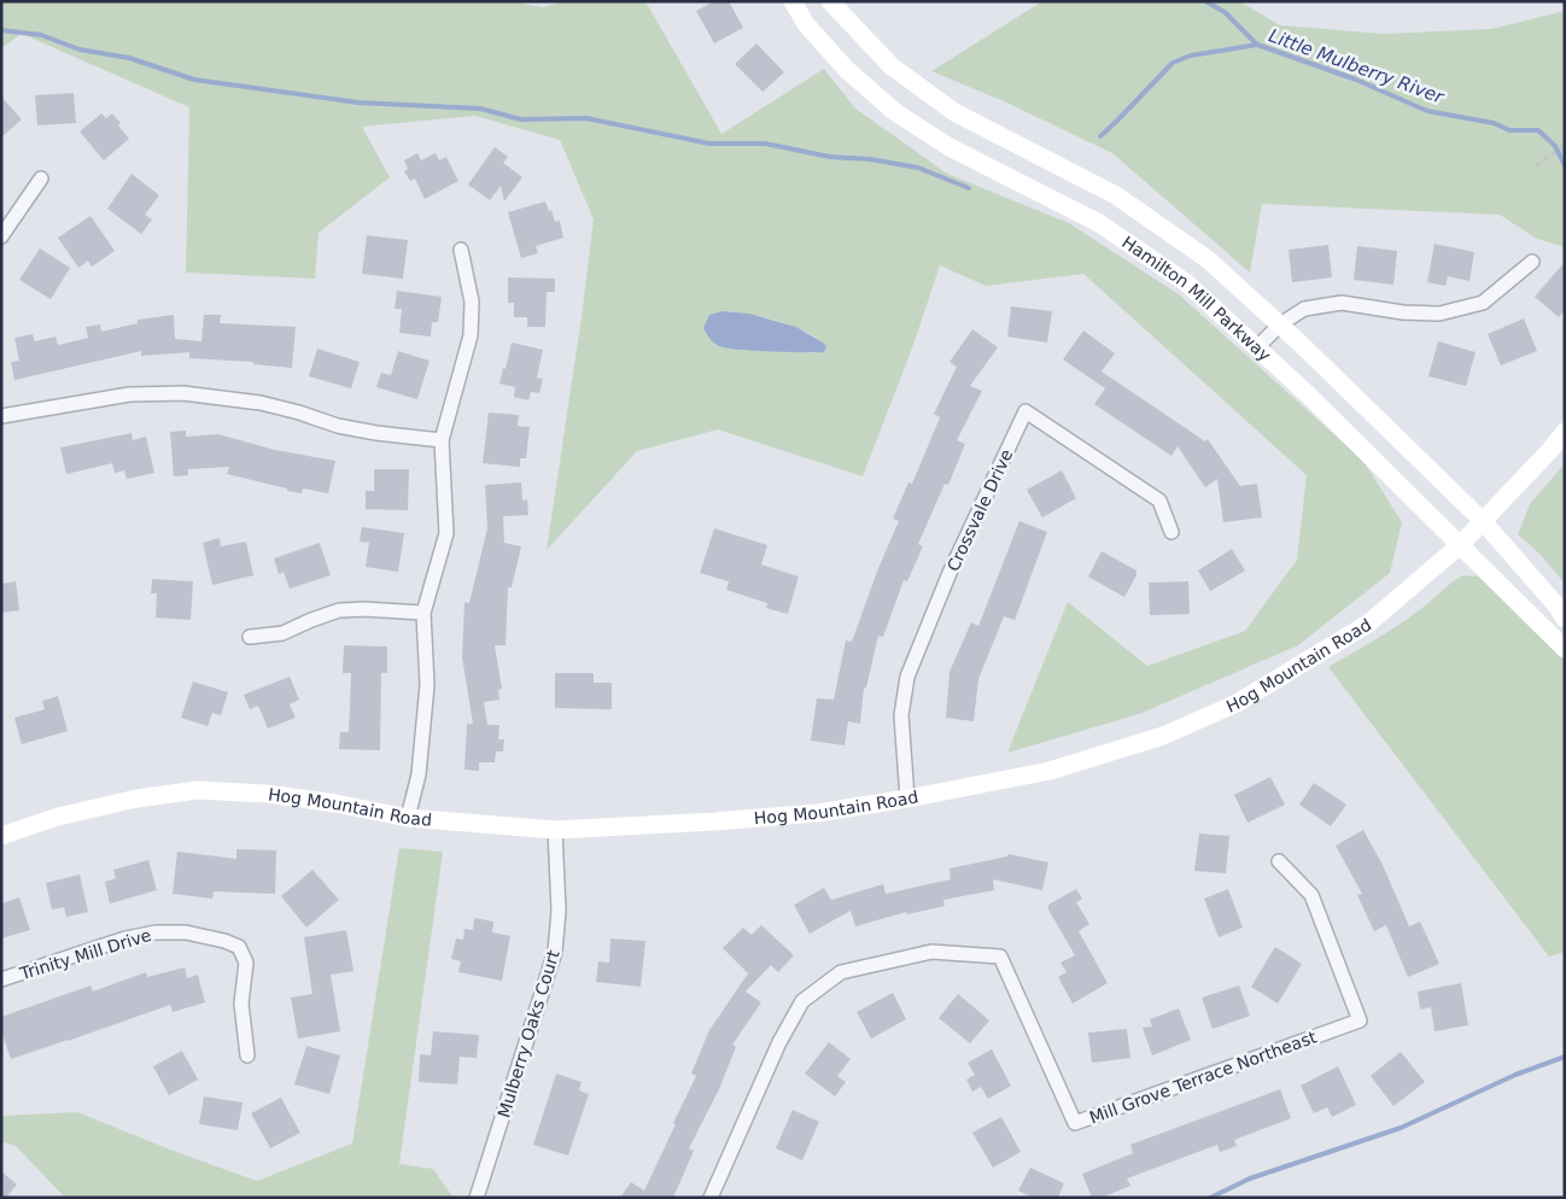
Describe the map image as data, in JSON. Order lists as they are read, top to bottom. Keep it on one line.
{"streets":{"street":["Hamilton Mill Parkway","Crossvale Drive","Hog Mountain Road","Trinity Mill Drive","Mulberry Oaks Court","Mill Grove Terrace Northeast"]},"crossings":[["Hamilton Mill Parkway","Hog Mountain Road"],["Crossvale Drive","Hog Mountain Road"],["Hog Mountain Road","Mulberry Oaks Court"]],"water":["Little Mulberry River"]}
